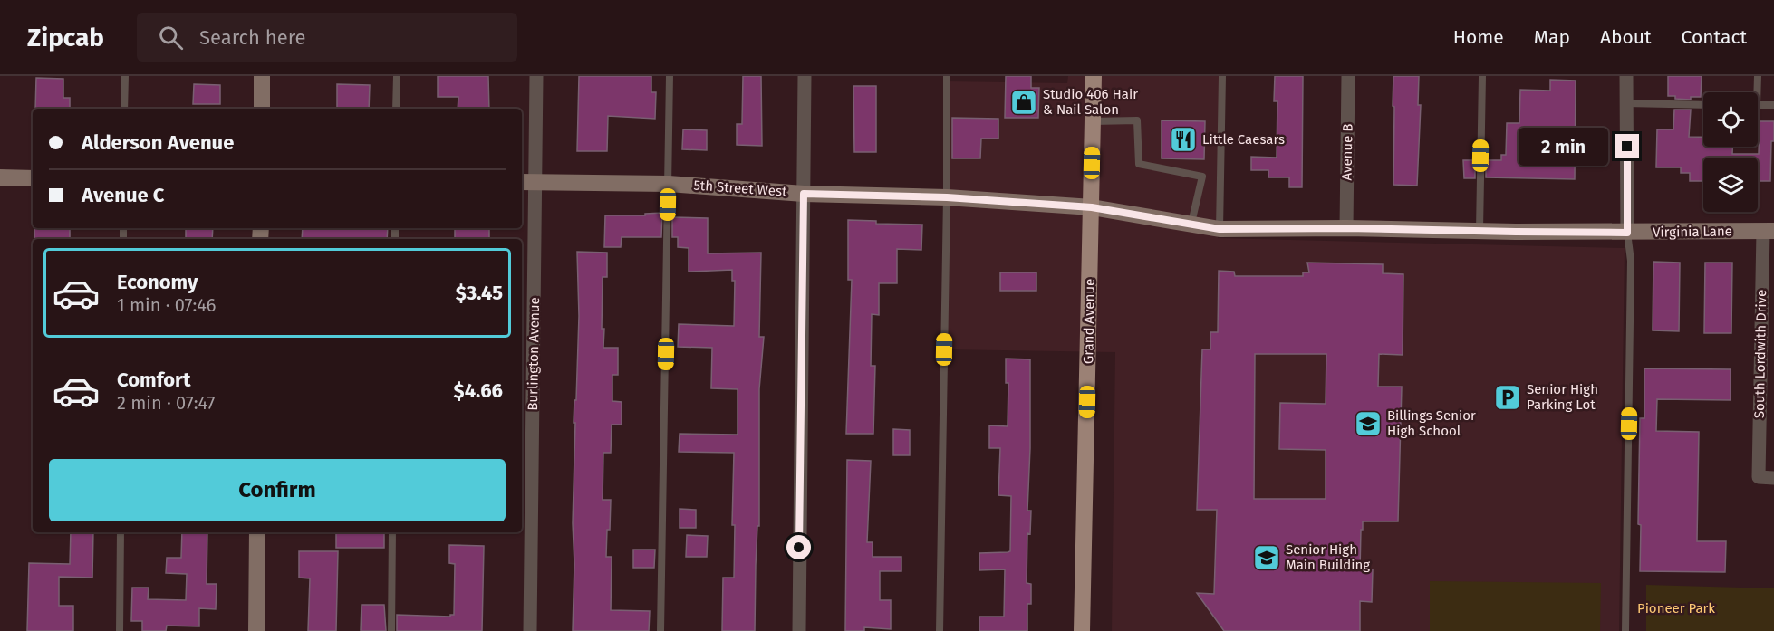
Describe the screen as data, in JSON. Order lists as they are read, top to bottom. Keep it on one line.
{"streets":{"main road":["Grand Avenue"],"street":["Avenue B","5th Street West","Virginia Lane","Burlington Avenue","South Lordwith Drive"]},"crossings":[["Avenue B","Virginia Lane"],["5th Street West","Virginia Lane"],["5th Street West","Grand Avenue"],["5th Street West","Burlington Avenue"],["Virginia Lane","Grand Avenue"],["Virginia Lane","South Lordwith Drive"]],"parks":["Pioneer Park"],"places":{"shop":["Studio 406 Hair & Nail Salon"],"restaurant":["Little Caesars"],"parking":["Senior High Parking Lot"],"school or university":["Billings Senior High School","Senior High Main Building"]},"page":{"header":"Zipcab","search":"Search here","nav":["Home","Map","About","Contact"],"banner":["Alderson Avenue","Avenue C"],"bubble":"2 min","list":[{"name":"Economy","note":"1 min · 07:46","value":"$3.45"},{"name":"Comfort","note":"2 min · 07:47","value":"$4.66"}],"buttons":"Confirm"}}
